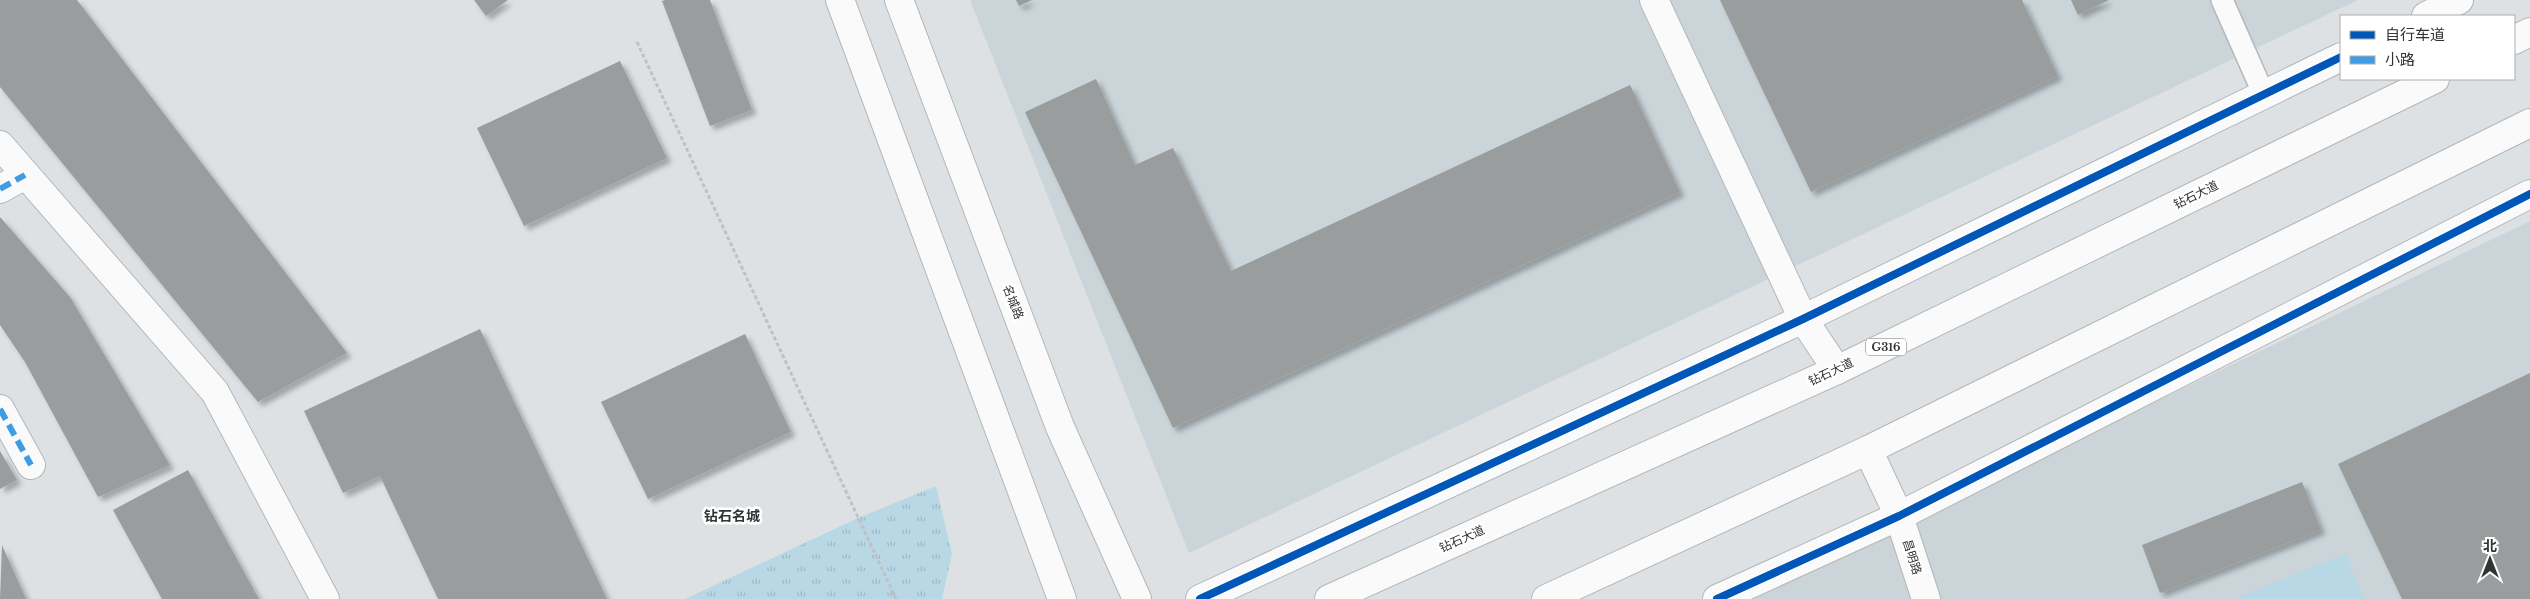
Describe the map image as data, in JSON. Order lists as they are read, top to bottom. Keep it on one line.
{"streets":{"main road":["钻石大道","名城路","G316","昌明路"]},"districts":["钻石名城"],"legend":["自行车道","小路"],"north":"top"}
